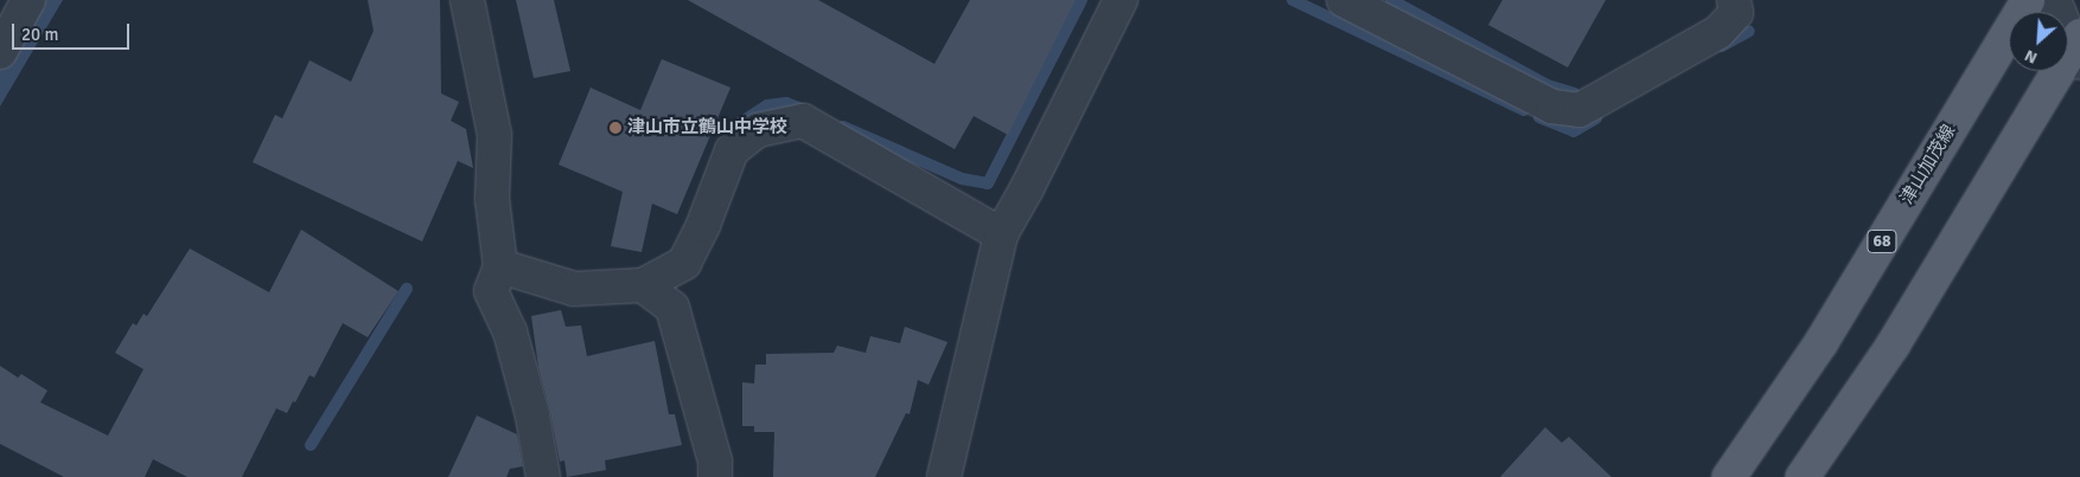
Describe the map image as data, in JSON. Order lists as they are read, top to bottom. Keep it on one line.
{"streets":{"main road":["津山加茂線","68"]},"places":["津山市立鶴山中学校"],"scale_bar":"20 m","north":"bottom left"}
